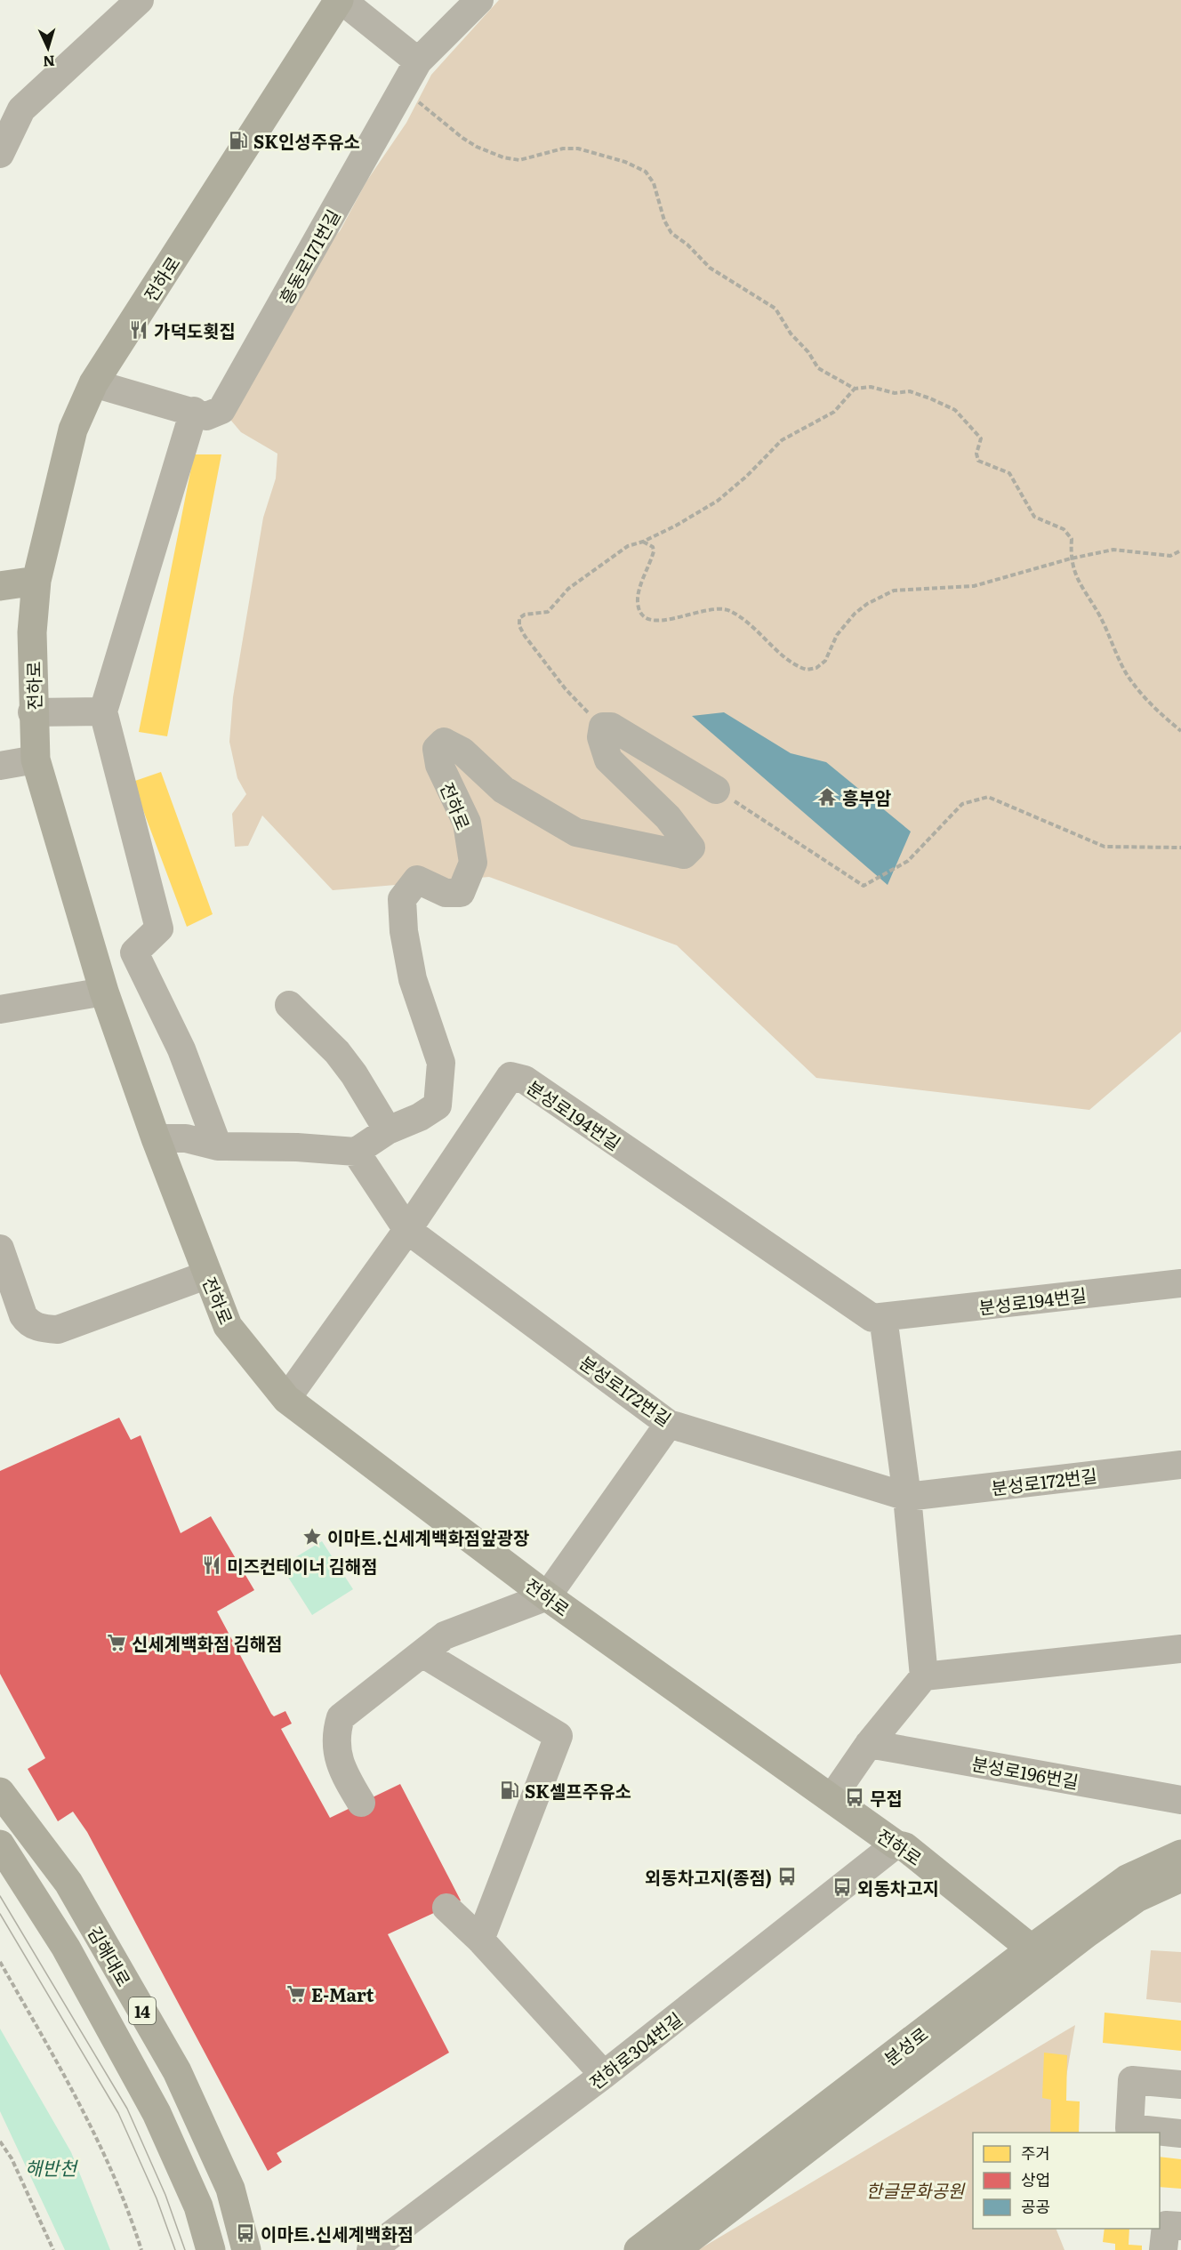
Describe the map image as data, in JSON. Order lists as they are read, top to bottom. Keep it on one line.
{"streets":{"main road":["전하로","김해대로","14","분성로"],"street":["흥동로171번길","분성로194번길","분성로172번길","분성로196번길","전하로304번길"]},"crossings":[["흥동로171번길","전하로"],["전하로","분성로194번길"],["전하로","분성로"],["전하로","전하로304번길"],["분성로194번길","분성로172번길"]],"water":["해반천"],"parks":["한글문화공원"],"places":{"fuel station":["SK인성주유소","SK셀프주유소"],"restaurant":["가덕도횟집","미즈컨테이너 김해점"],"temple":["흥부암"],"place":["이마트.신세계백화점앞광장"],"supermarket":["신세계백화점 김해점","E-Mart"],"bus stop":["무접","외동차고지(종점)","외동차고지","이마트.신세계백화점"]},"legend":["주거","상업","공공"],"north":"bottom"}
